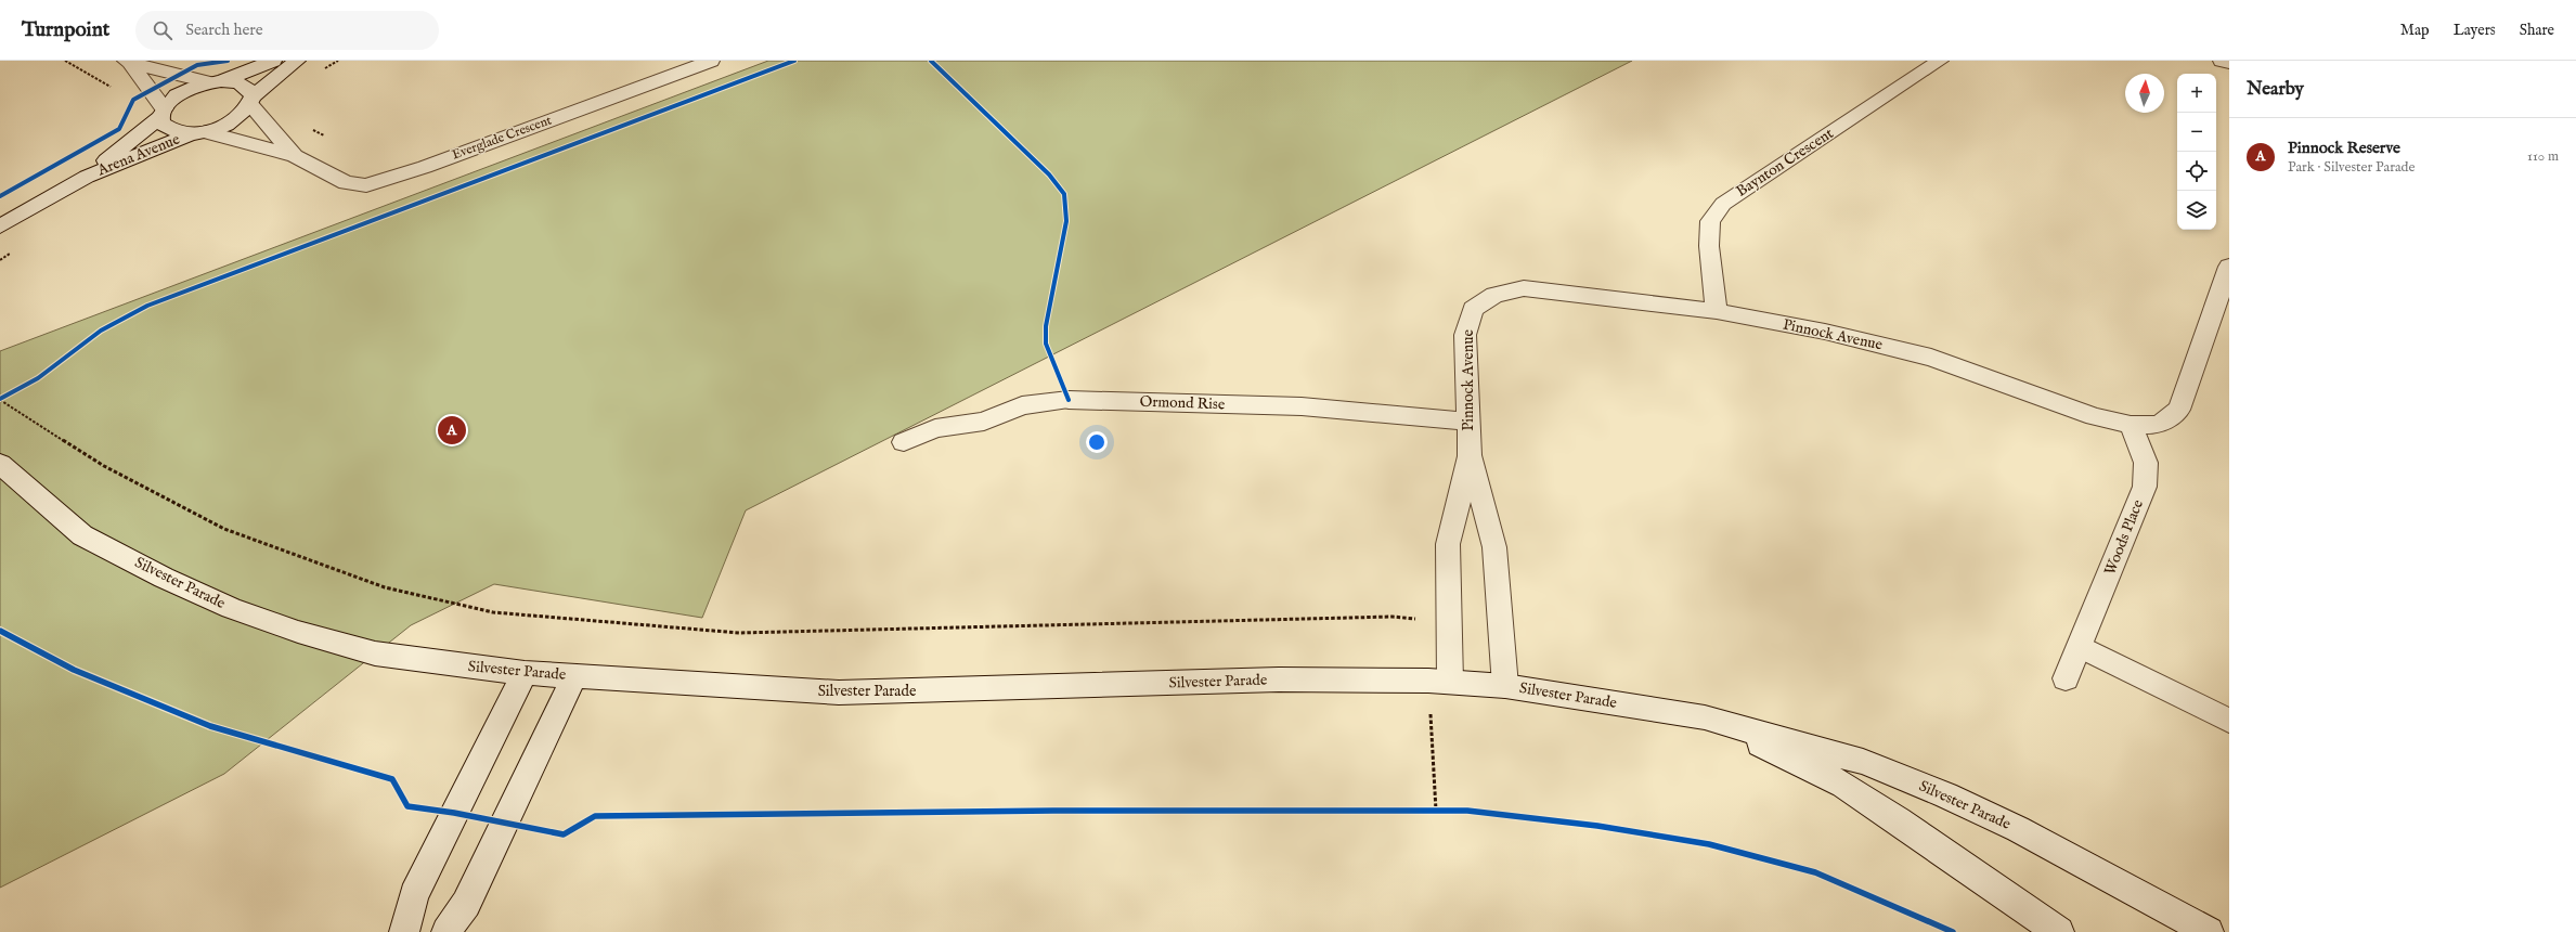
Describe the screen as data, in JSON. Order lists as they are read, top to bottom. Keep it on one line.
{"streets":{"street":["Everglade Crescent","Arena Avenue","Baynton Crescent","Pinnock Avenue","Ormond Rise","Woods Place","Silvester Parade"]},"crossings":[["Everglade Crescent","Arena Avenue"],["Baynton Crescent","Pinnock Avenue"],["Pinnock Avenue","Ormond Rise"],["Pinnock Avenue","Woods Place"],["Pinnock Avenue","Silvester Parade"]],"north":"top","page":{"header":"Turnpoint","search":"Search here","nav":["Map","Layers","Share"],"heading":"Nearby","map_buttons":["+","−"],"list":[{"mark":"A","name":"Pinnock Reserve","note":"Park · Silvester Parade","value":"110 m"}],"pins":"A"}}
